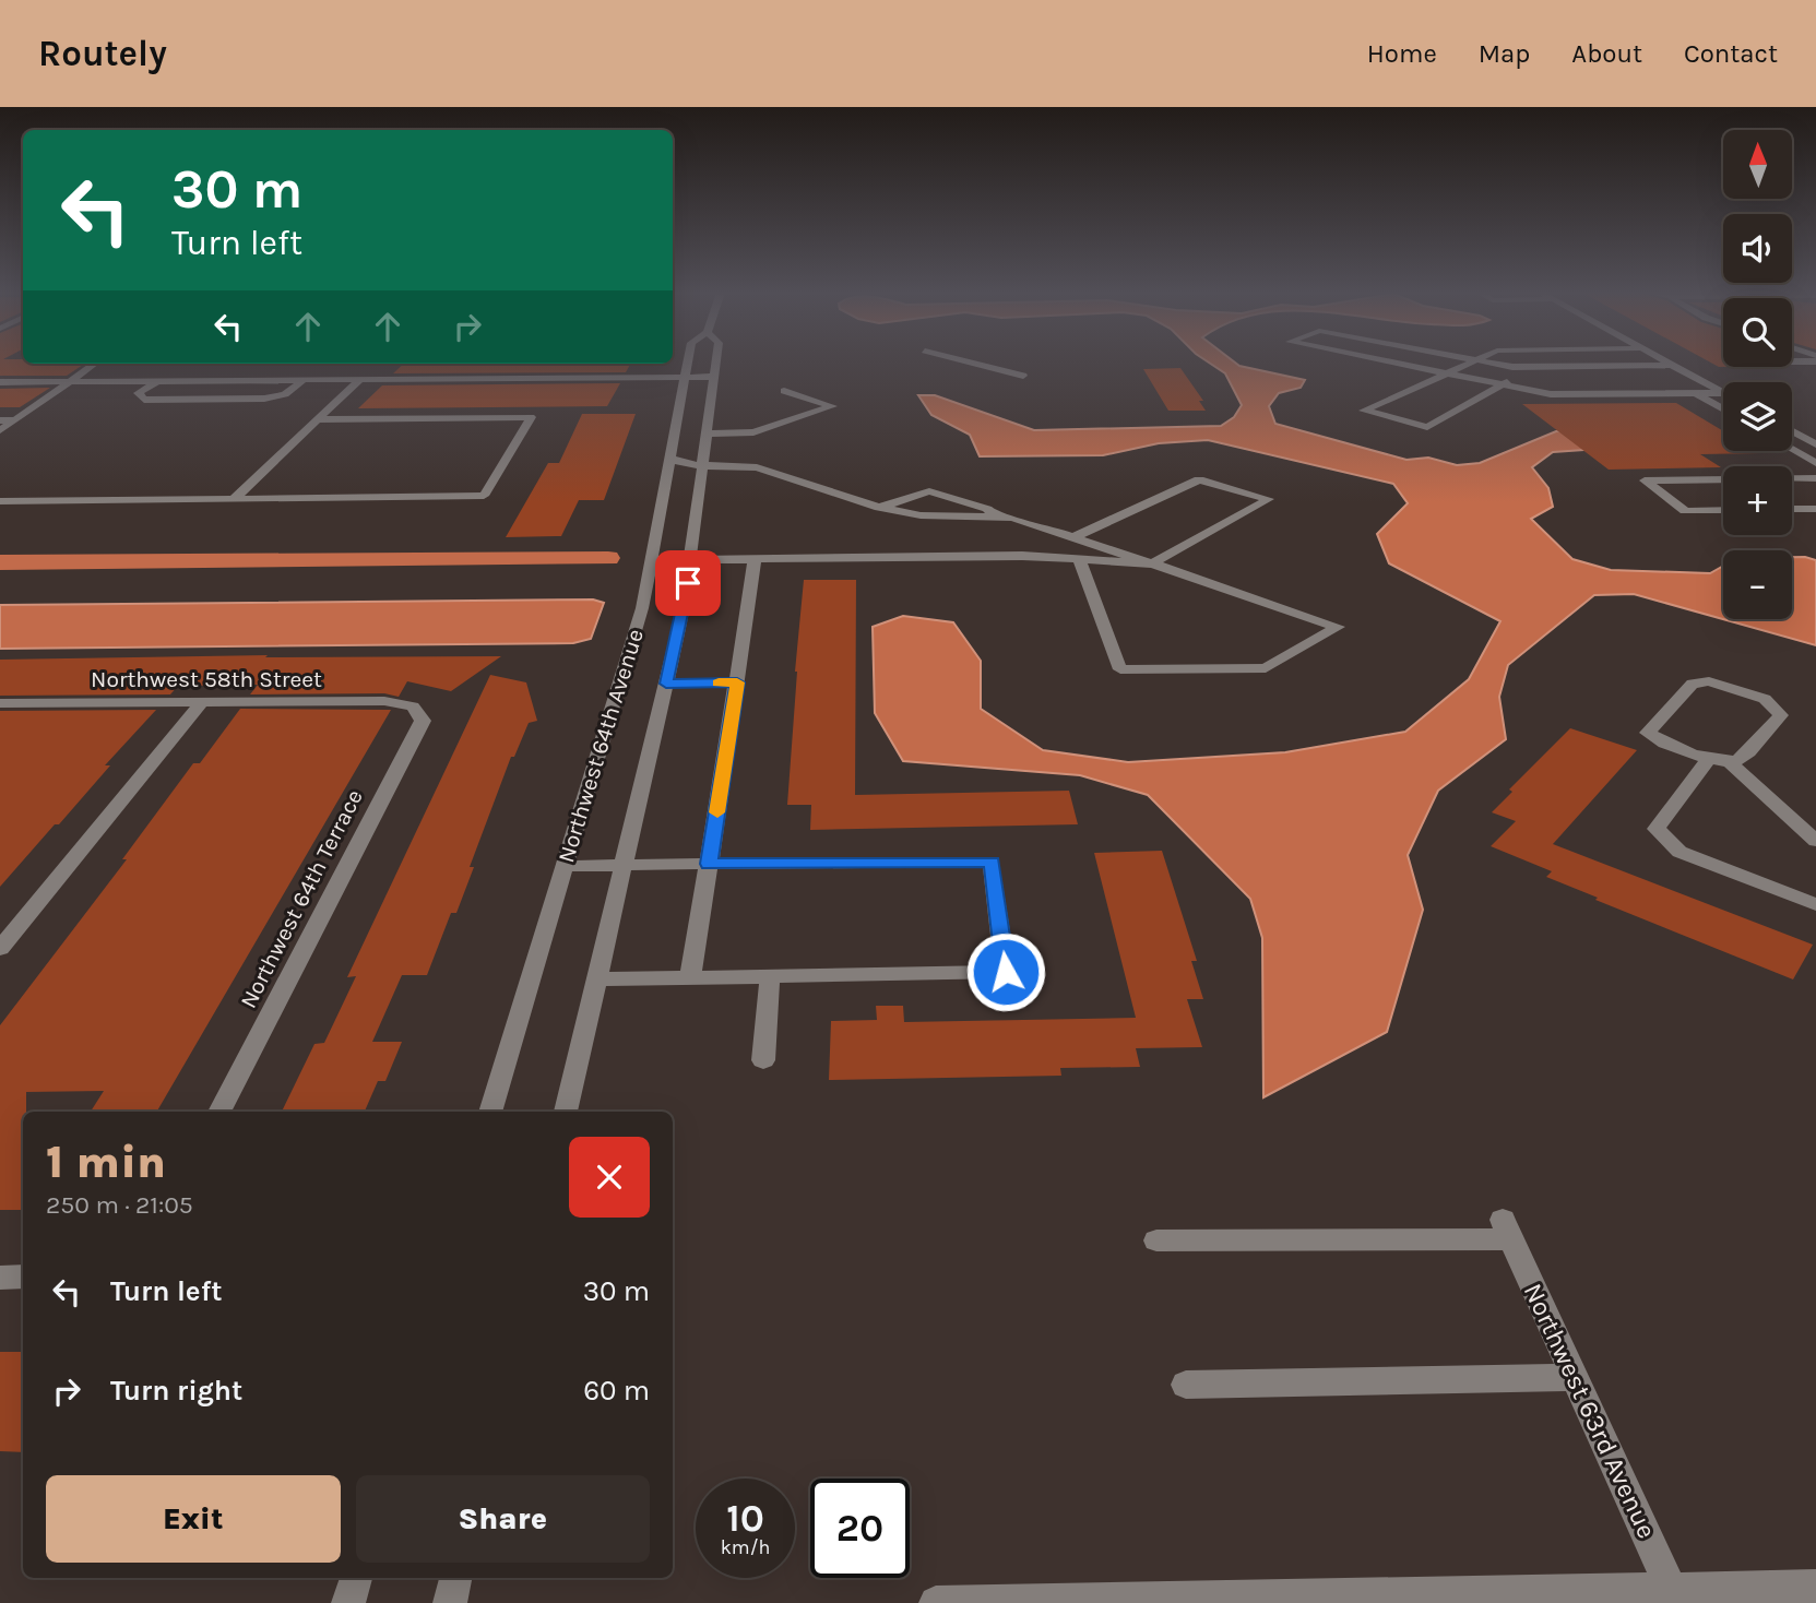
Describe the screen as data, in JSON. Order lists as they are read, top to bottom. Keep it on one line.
{"streets":{"street":["Northwest 58th Street","Northwest 64th Avenue","Northwest 64th Terrace","Northwest 63rd Avenue"]},"crossings":[["Northwest 58th Street","Northwest 64th Terrace"]],"north":"top","page":{"header":"Routely","nav":["Home","Map","About","Contact"],"map_buttons":["+","−"],"turn":["30 m","Turn left"],"heading":["1 min","250 m · 21:05"],"list":[{"name":"Turn left","value":"30 m"},{"name":"Turn right","value":"60 m"}],"buttons":["Exit","Share"],"speed":"10 km/h","limit":"20"}}
